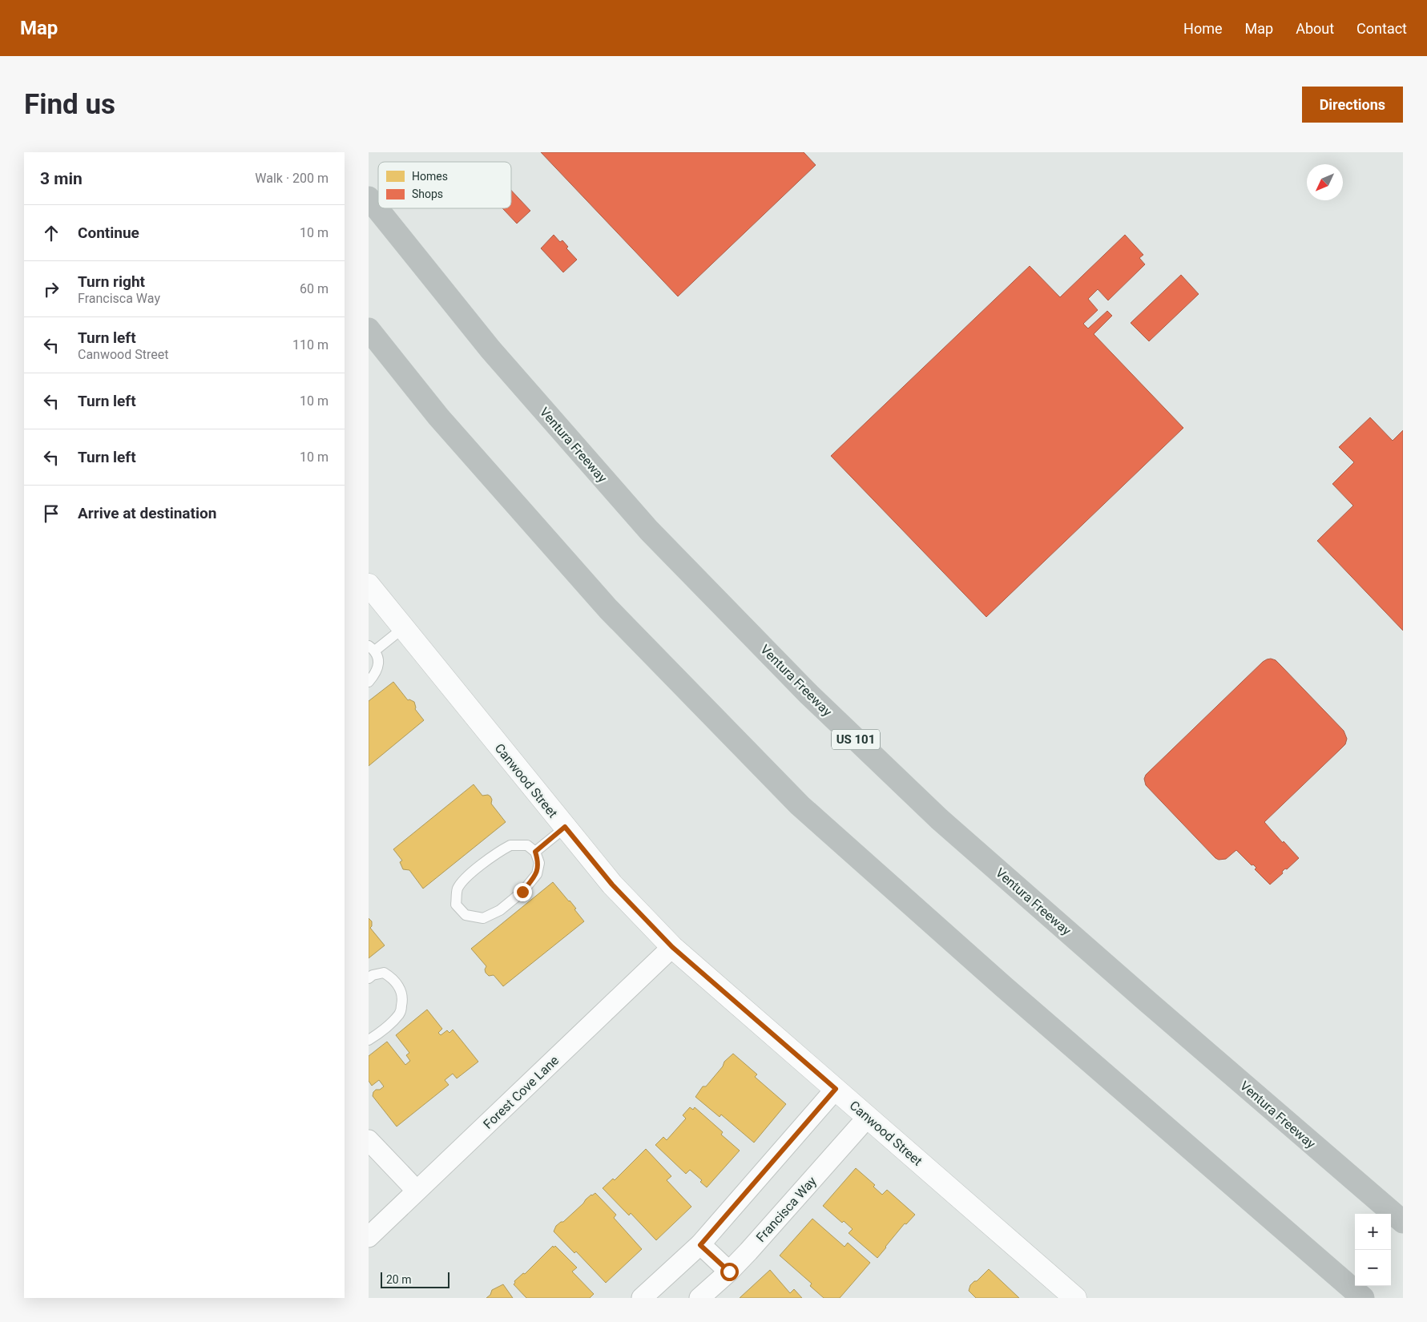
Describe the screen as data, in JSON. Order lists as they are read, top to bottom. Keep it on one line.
{"streets":{"highway":["Ventura Freeway","US 101"],"street":["Canwood Street","Forest Cove Lane","Francisca Way"]},"crossings":[["Canwood Street","Forest Cove Lane"],["Canwood Street","Francisca Way"]],"legend":["Homes","Shops"],"scale_bar":"20 m","north":"bottom left","page":{"header":"Map","nav":["Home","Map","About","Contact"],"buttons":"Directions","title":"Find us","heading":["3 min","Walk · 200 m"],"list":[["Continue","10 m"],["Turn right","Francisca Way","60 m"],["Turn left","Canwood Street","110 m"],["Turn left","10 m"],["Turn left","10 m"],"Arrive at destination"],"map_buttons":["+","−"],"scale":"20 m"}}
